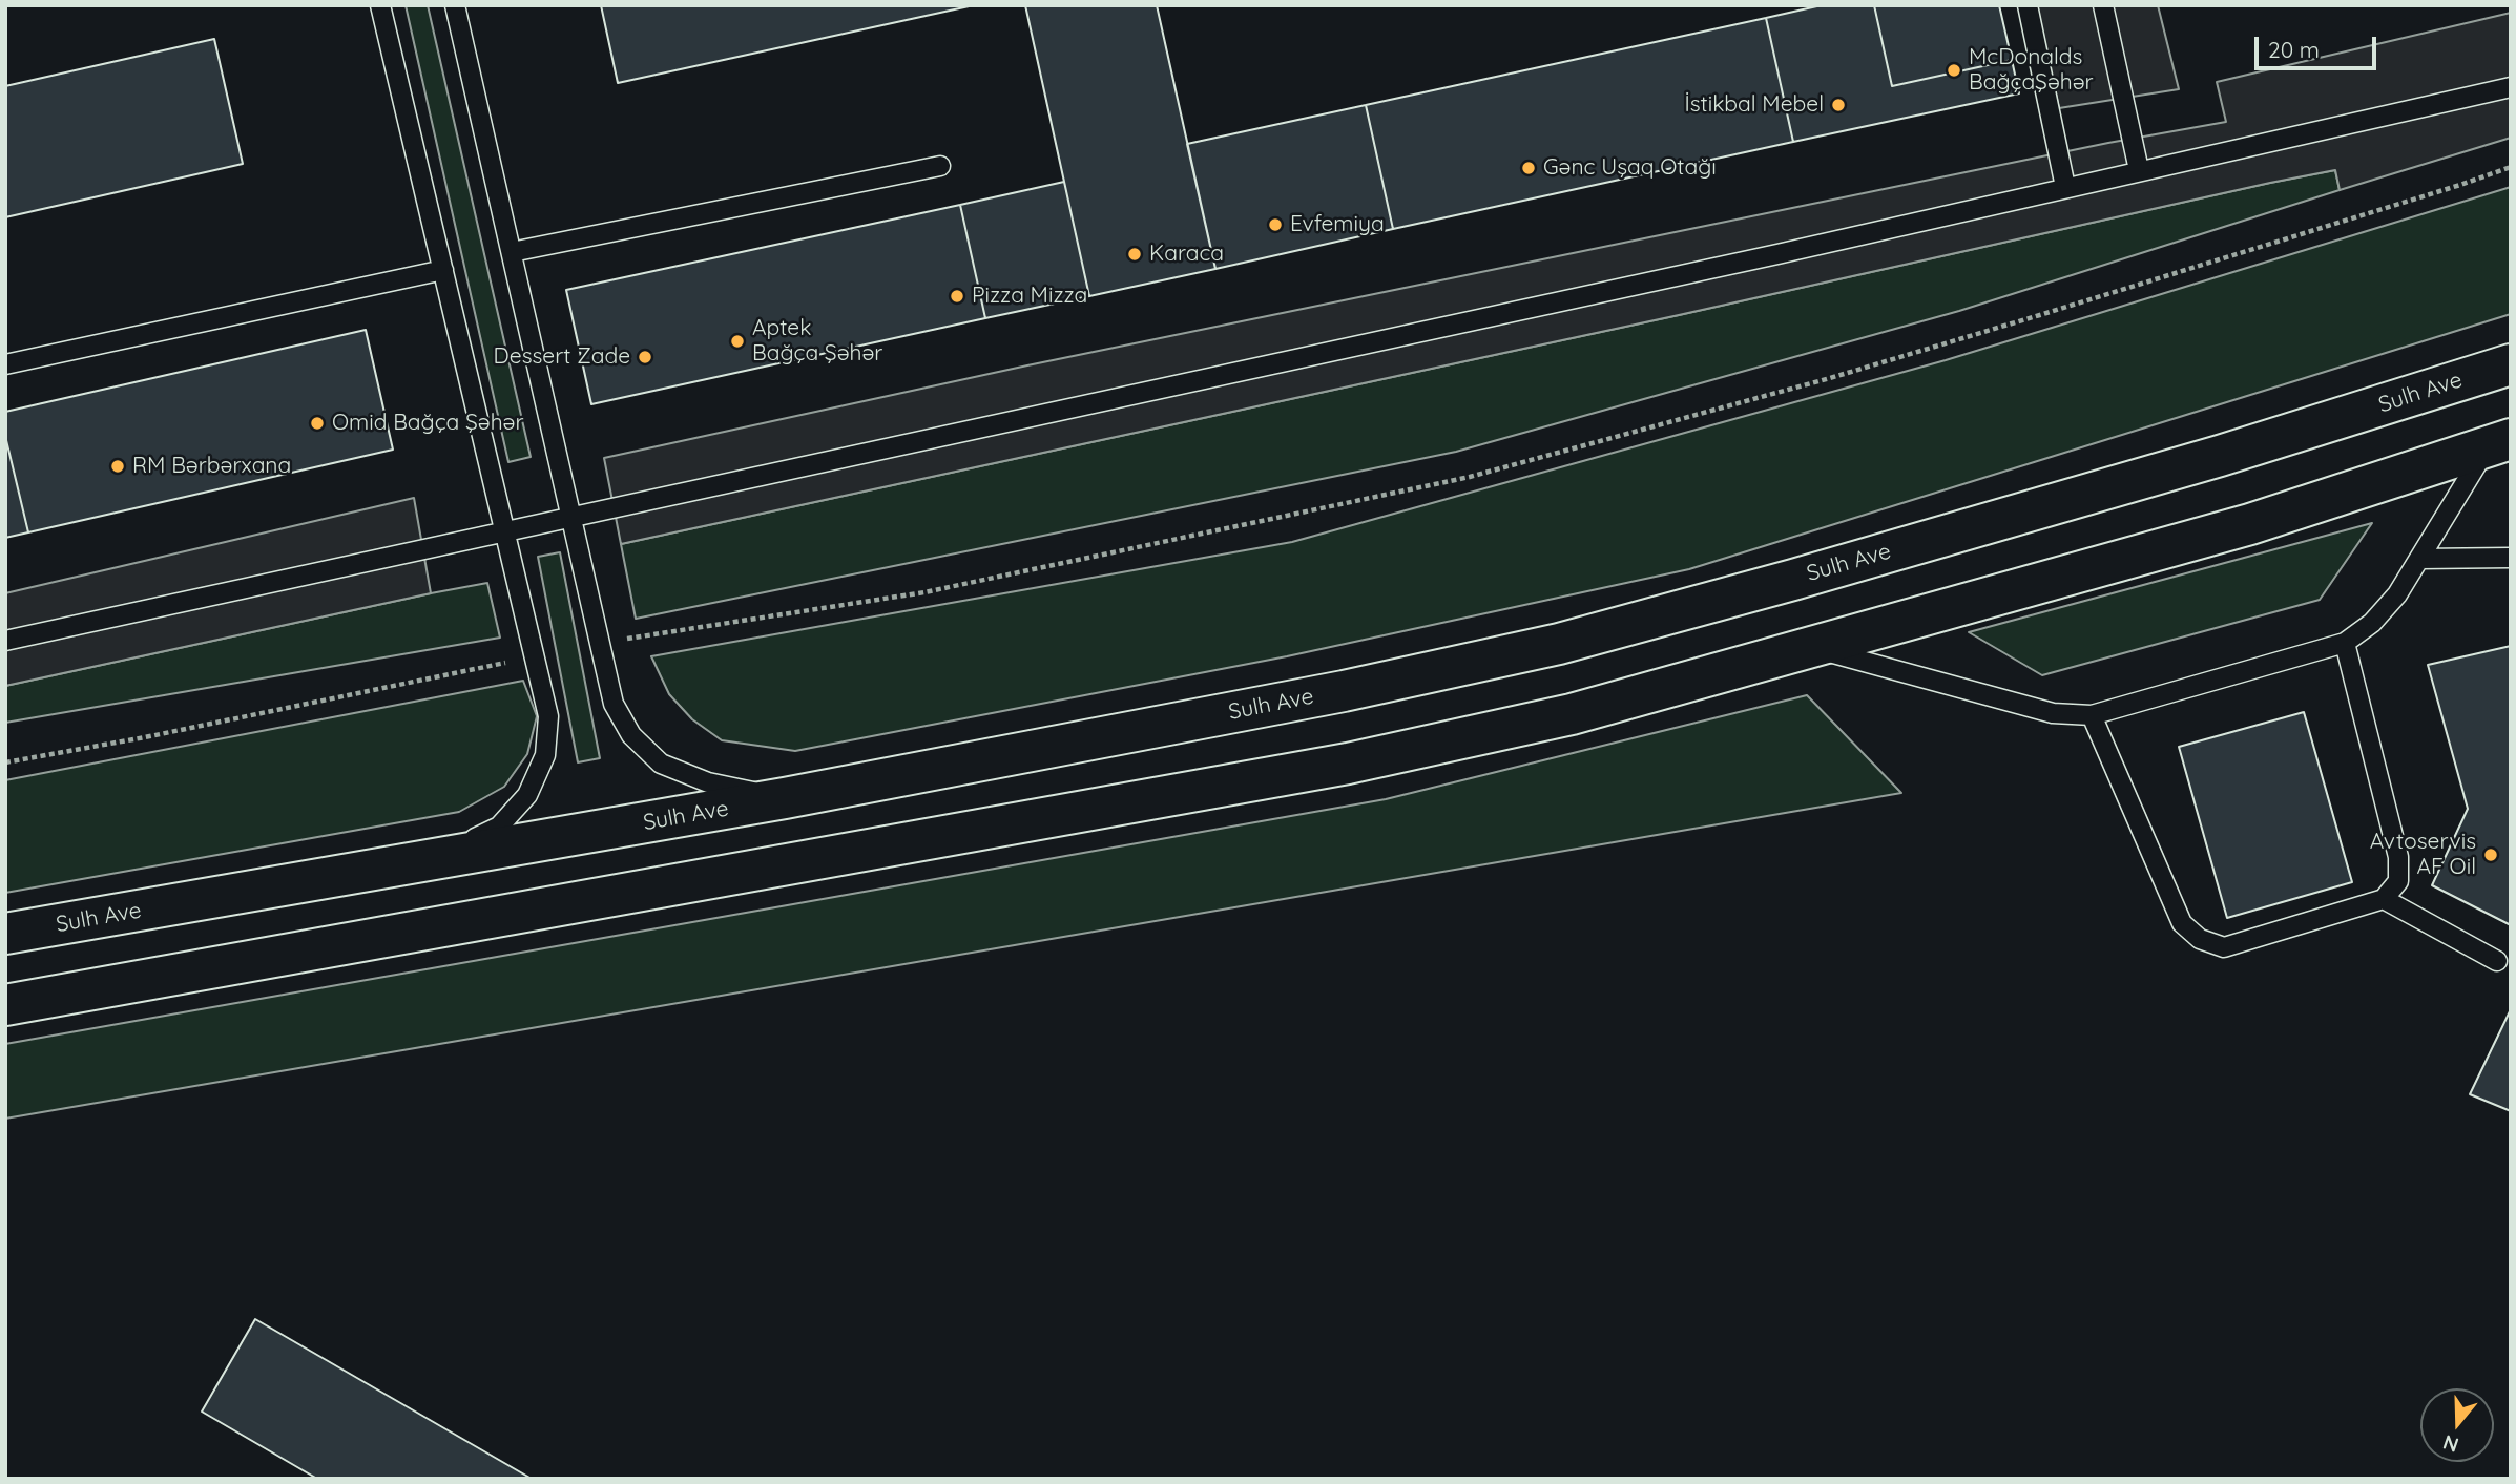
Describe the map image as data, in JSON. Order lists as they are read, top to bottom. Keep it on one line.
{"streets":{"highway":["Sulh Ave"]},"places":["McDonalds BağçaŞəhər","İstikbal Mebel","Gənc Uşaq Otağı","Evfemiya","Karaca","Pizza Mizza","Aptek Bağça Şəhər","Dessert Zade","Omid Bağça Şəhər","RM Bərbərxana","Avtoservis AF Oil"],"scale_bar":"20 m","north":"bottom"}
